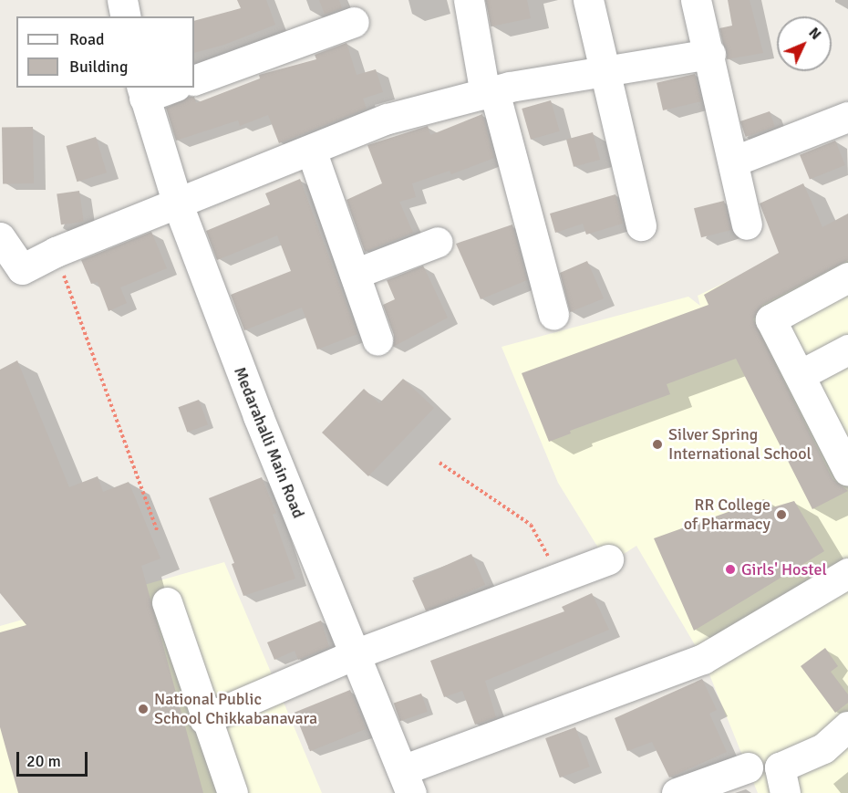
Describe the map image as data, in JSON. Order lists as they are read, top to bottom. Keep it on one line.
{"streets":{"street":["Medarahalli Main Road"]},"places":["Silver Spring International School","RR College of Pharmacy","Girls' Hostel","National Public School Chikkabanavara"],"legend":["Road","Building"],"scale_bar":"20 m","north":"top right"}
